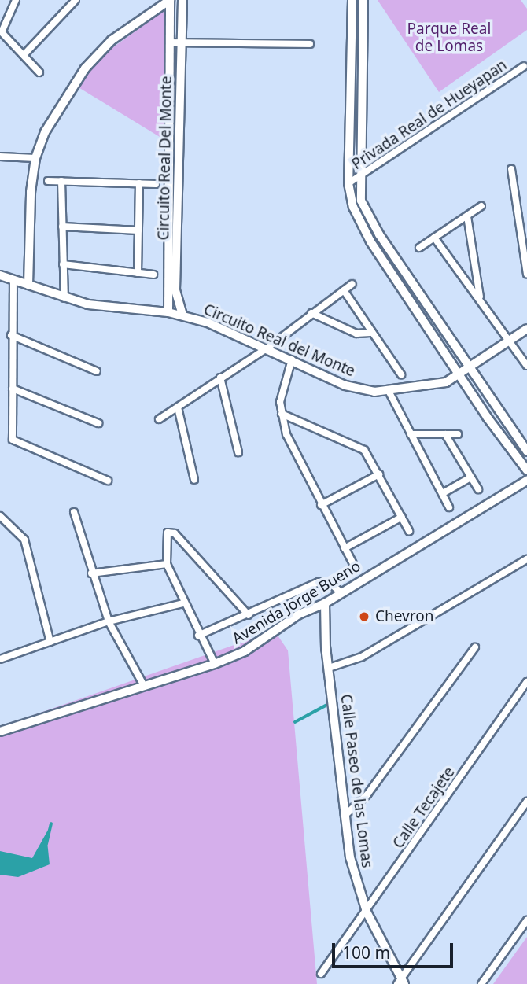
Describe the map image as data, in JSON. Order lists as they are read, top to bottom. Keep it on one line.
{"streets":{"main road":["Avenida Jorge Bueno","Calle Paseo de las Lomas"],"street":["Privada Real de Hueyapan","Circuito Real Del Monte","Circuito Real del Monte","Calle Tecajete"]},"crossings":[["Circuito Real Del Monte","Circuito Real del Monte"],["Avenida Jorge Bueno","Calle Paseo de las Lomas"],["Calle Paseo de las Lomas","Calle Tecajete"]],"parks":["Parque Real de Lomas"],"places":["Chevron"],"scale_bar":"100 m"}
